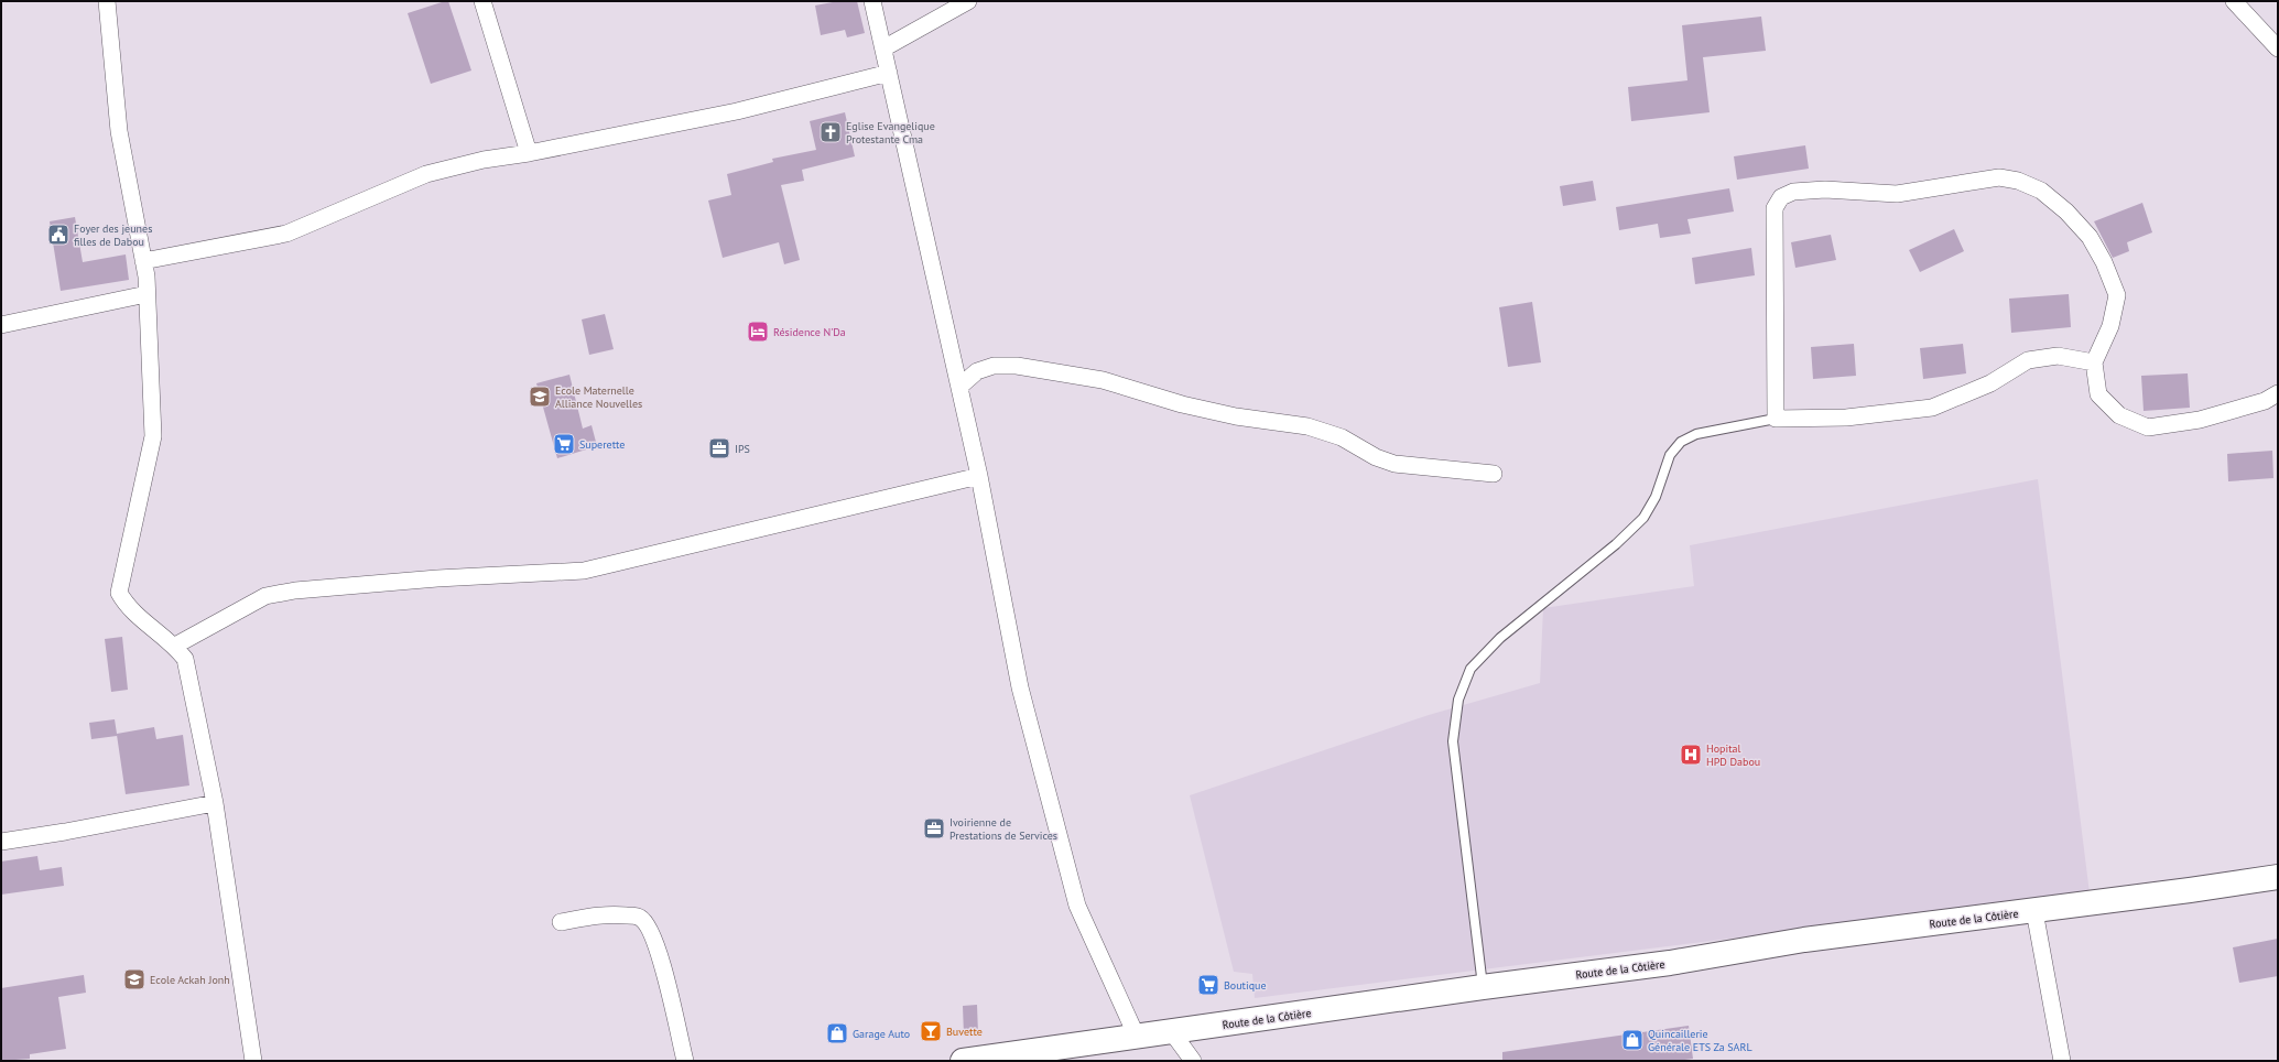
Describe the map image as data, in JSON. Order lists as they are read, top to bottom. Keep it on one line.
{"streets":{"main road":["Route de la Côtière"]},"places":{"church":["Eglise Evangelique Protestante Cma"],"public building":["Foyer des jeunes filles de Dabou"],"hotel":["Résidence N'Da"],"school or university":["Ecole Maternelle Alliance Nouvelles","Ecole Ackah Jonh"],"supermarket":["Superette","Boutique"],"office":["IPS","Ivoirienne de Prestations de Services"],"hospital":["Hopital HPD Dabou"],"bar":["Buvette"],"shop":["Garage Auto","Quincaillerie Générale ETS Za SARL"]}}
